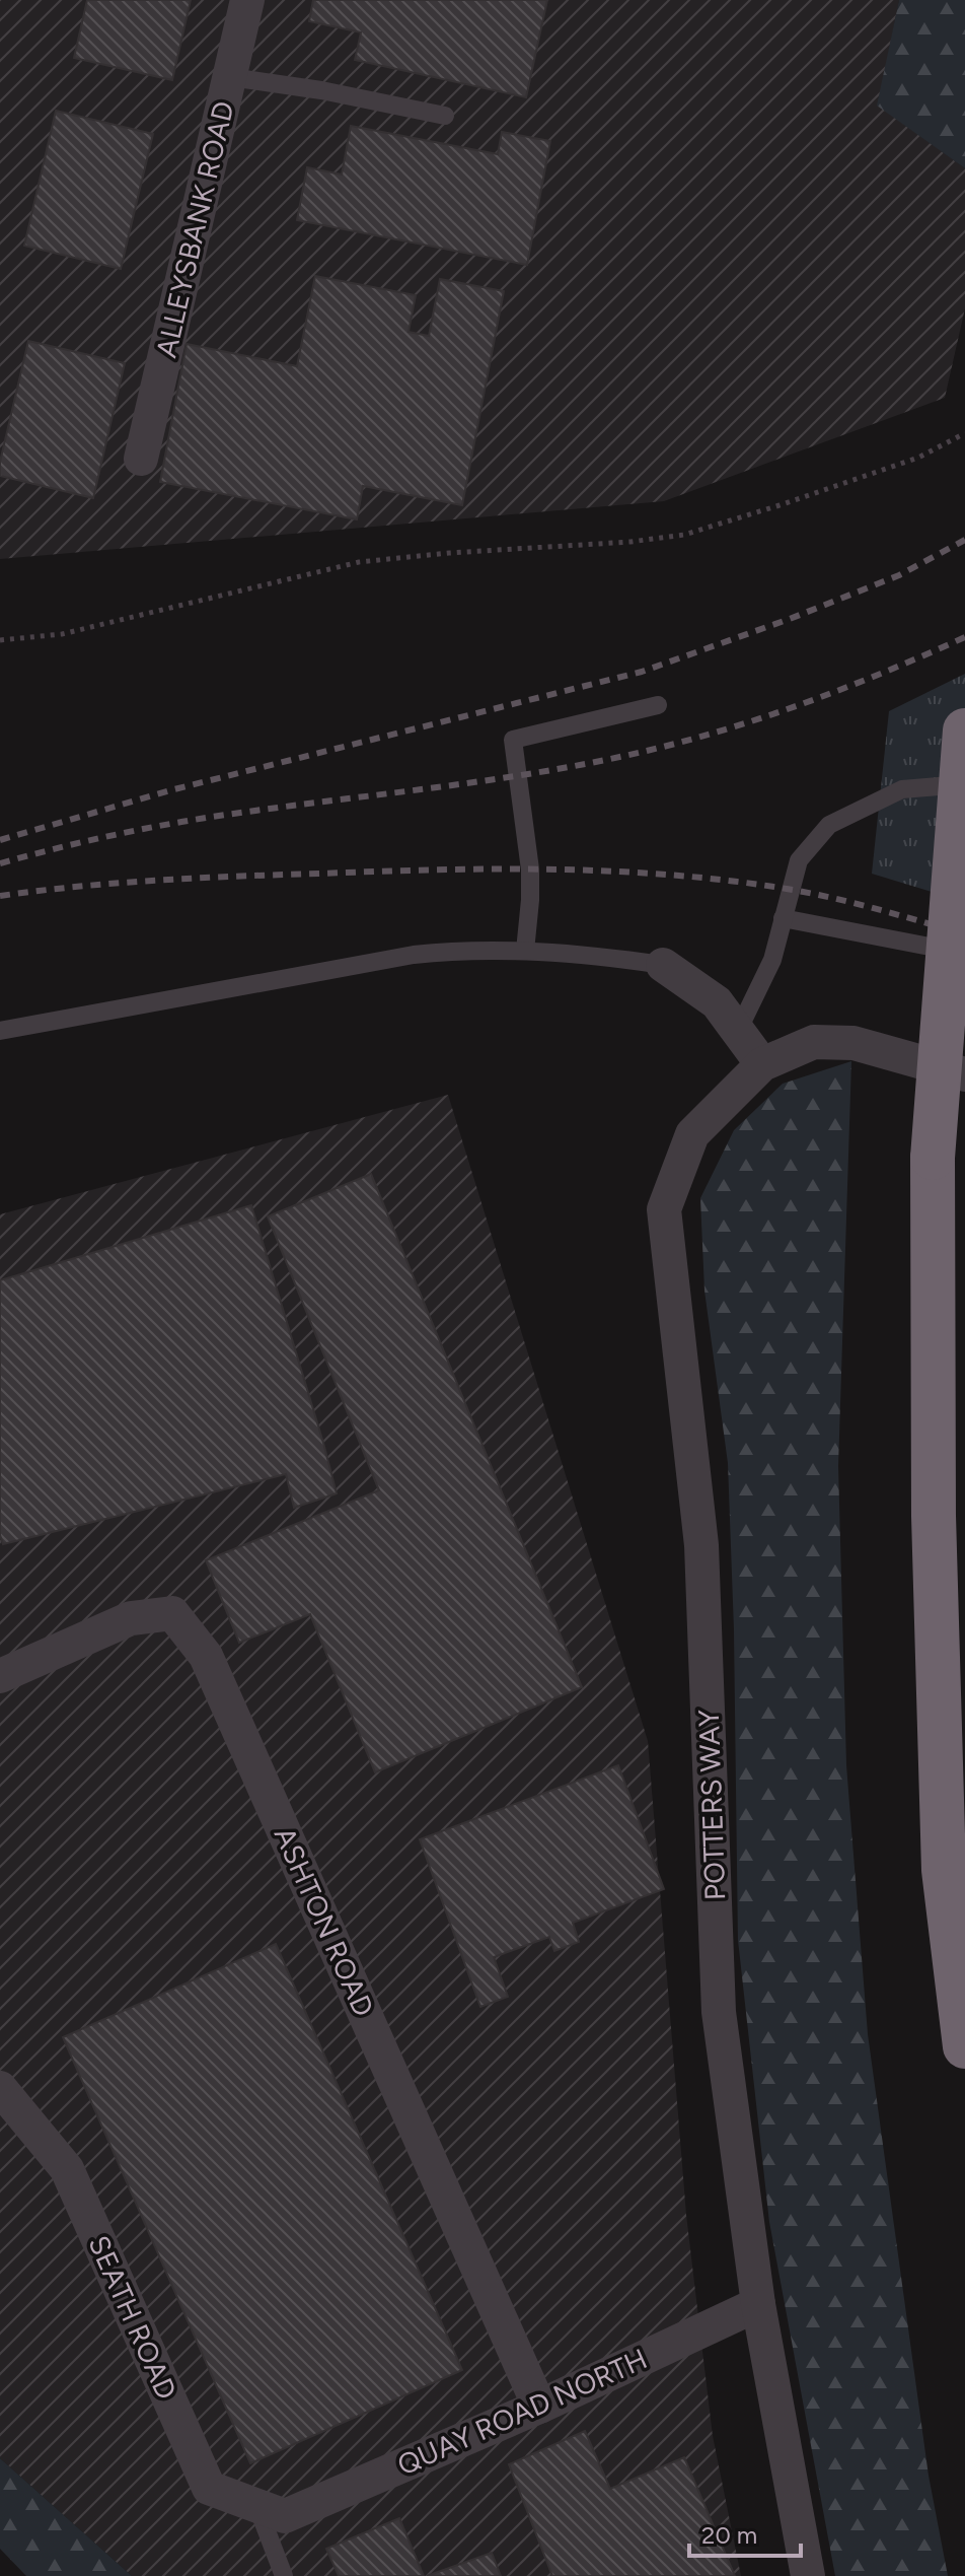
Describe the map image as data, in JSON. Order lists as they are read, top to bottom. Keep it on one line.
{"streets":{"street":["ALLEYSBANK ROAD","POTTERS WAY","ASHTON ROAD","SEATH ROAD","QUAY ROAD NORTH"]},"crossings":[["POTTERS WAY","QUAY ROAD NORTH"],["ASHTON ROAD","QUAY ROAD NORTH"],["SEATH ROAD","QUAY ROAD NORTH"]],"scale_bar":"20 m"}
